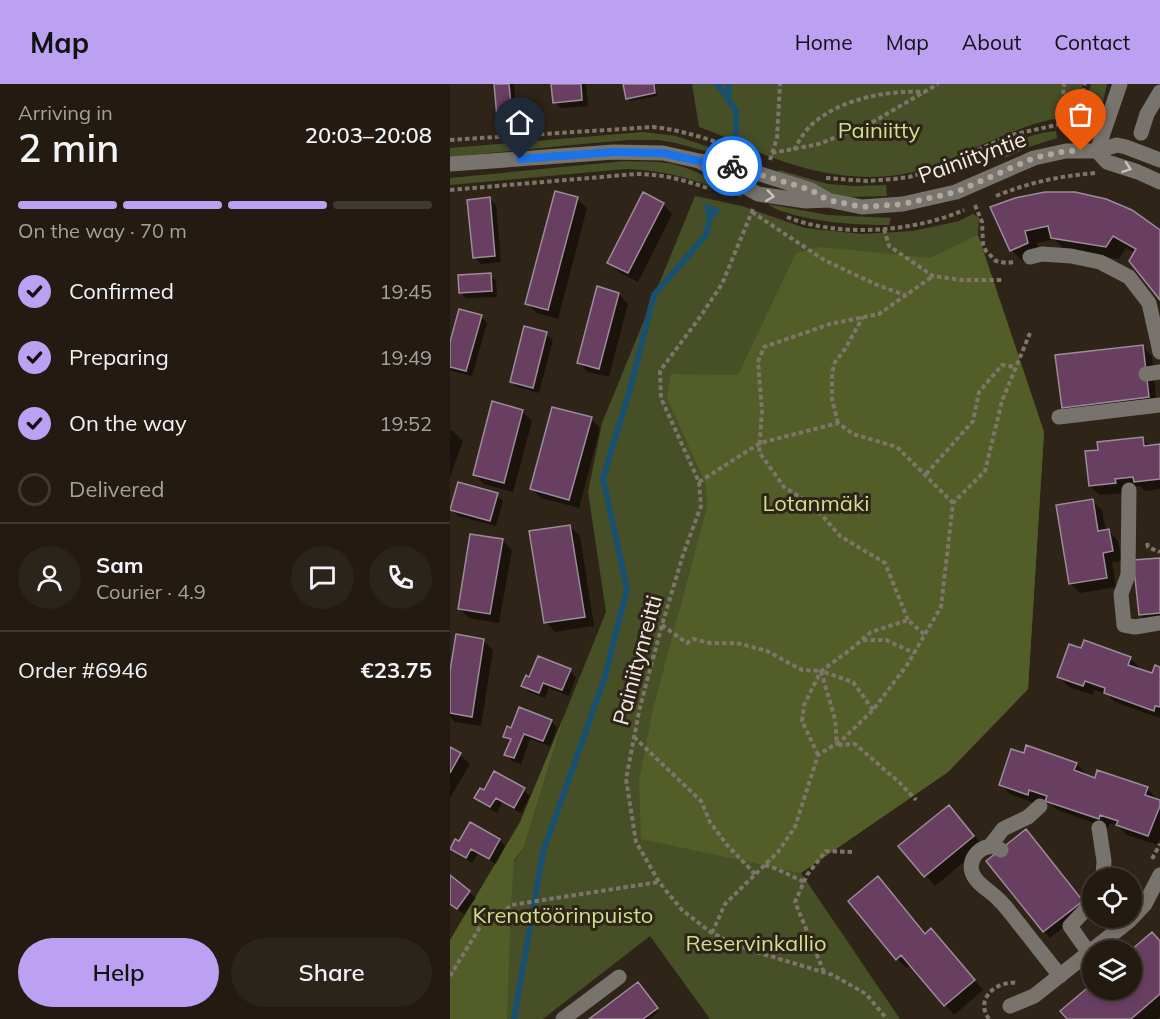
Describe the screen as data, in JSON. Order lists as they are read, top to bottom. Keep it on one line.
{"streets":{"street":["Painiityntie"],"path":["Painiitynreitti"]},"parks":["Painiitty","Lotanmäki","Krenatöörinpuisto","Reservinkallio"],"page":{"header":"Map","nav":["Home","Map","About","Contact"],"heading":["2 min","Arriving in","20:03–20:08"],"panel":["Sam","Courier · 4.9","Order #6946","€23.75"],"bar":"On the way · 70 m","list":[["Confirmed","19:45"],["Preparing","19:49"],["On the way","19:52"],"Delivered"],"buttons":["Help","Share"]}}
